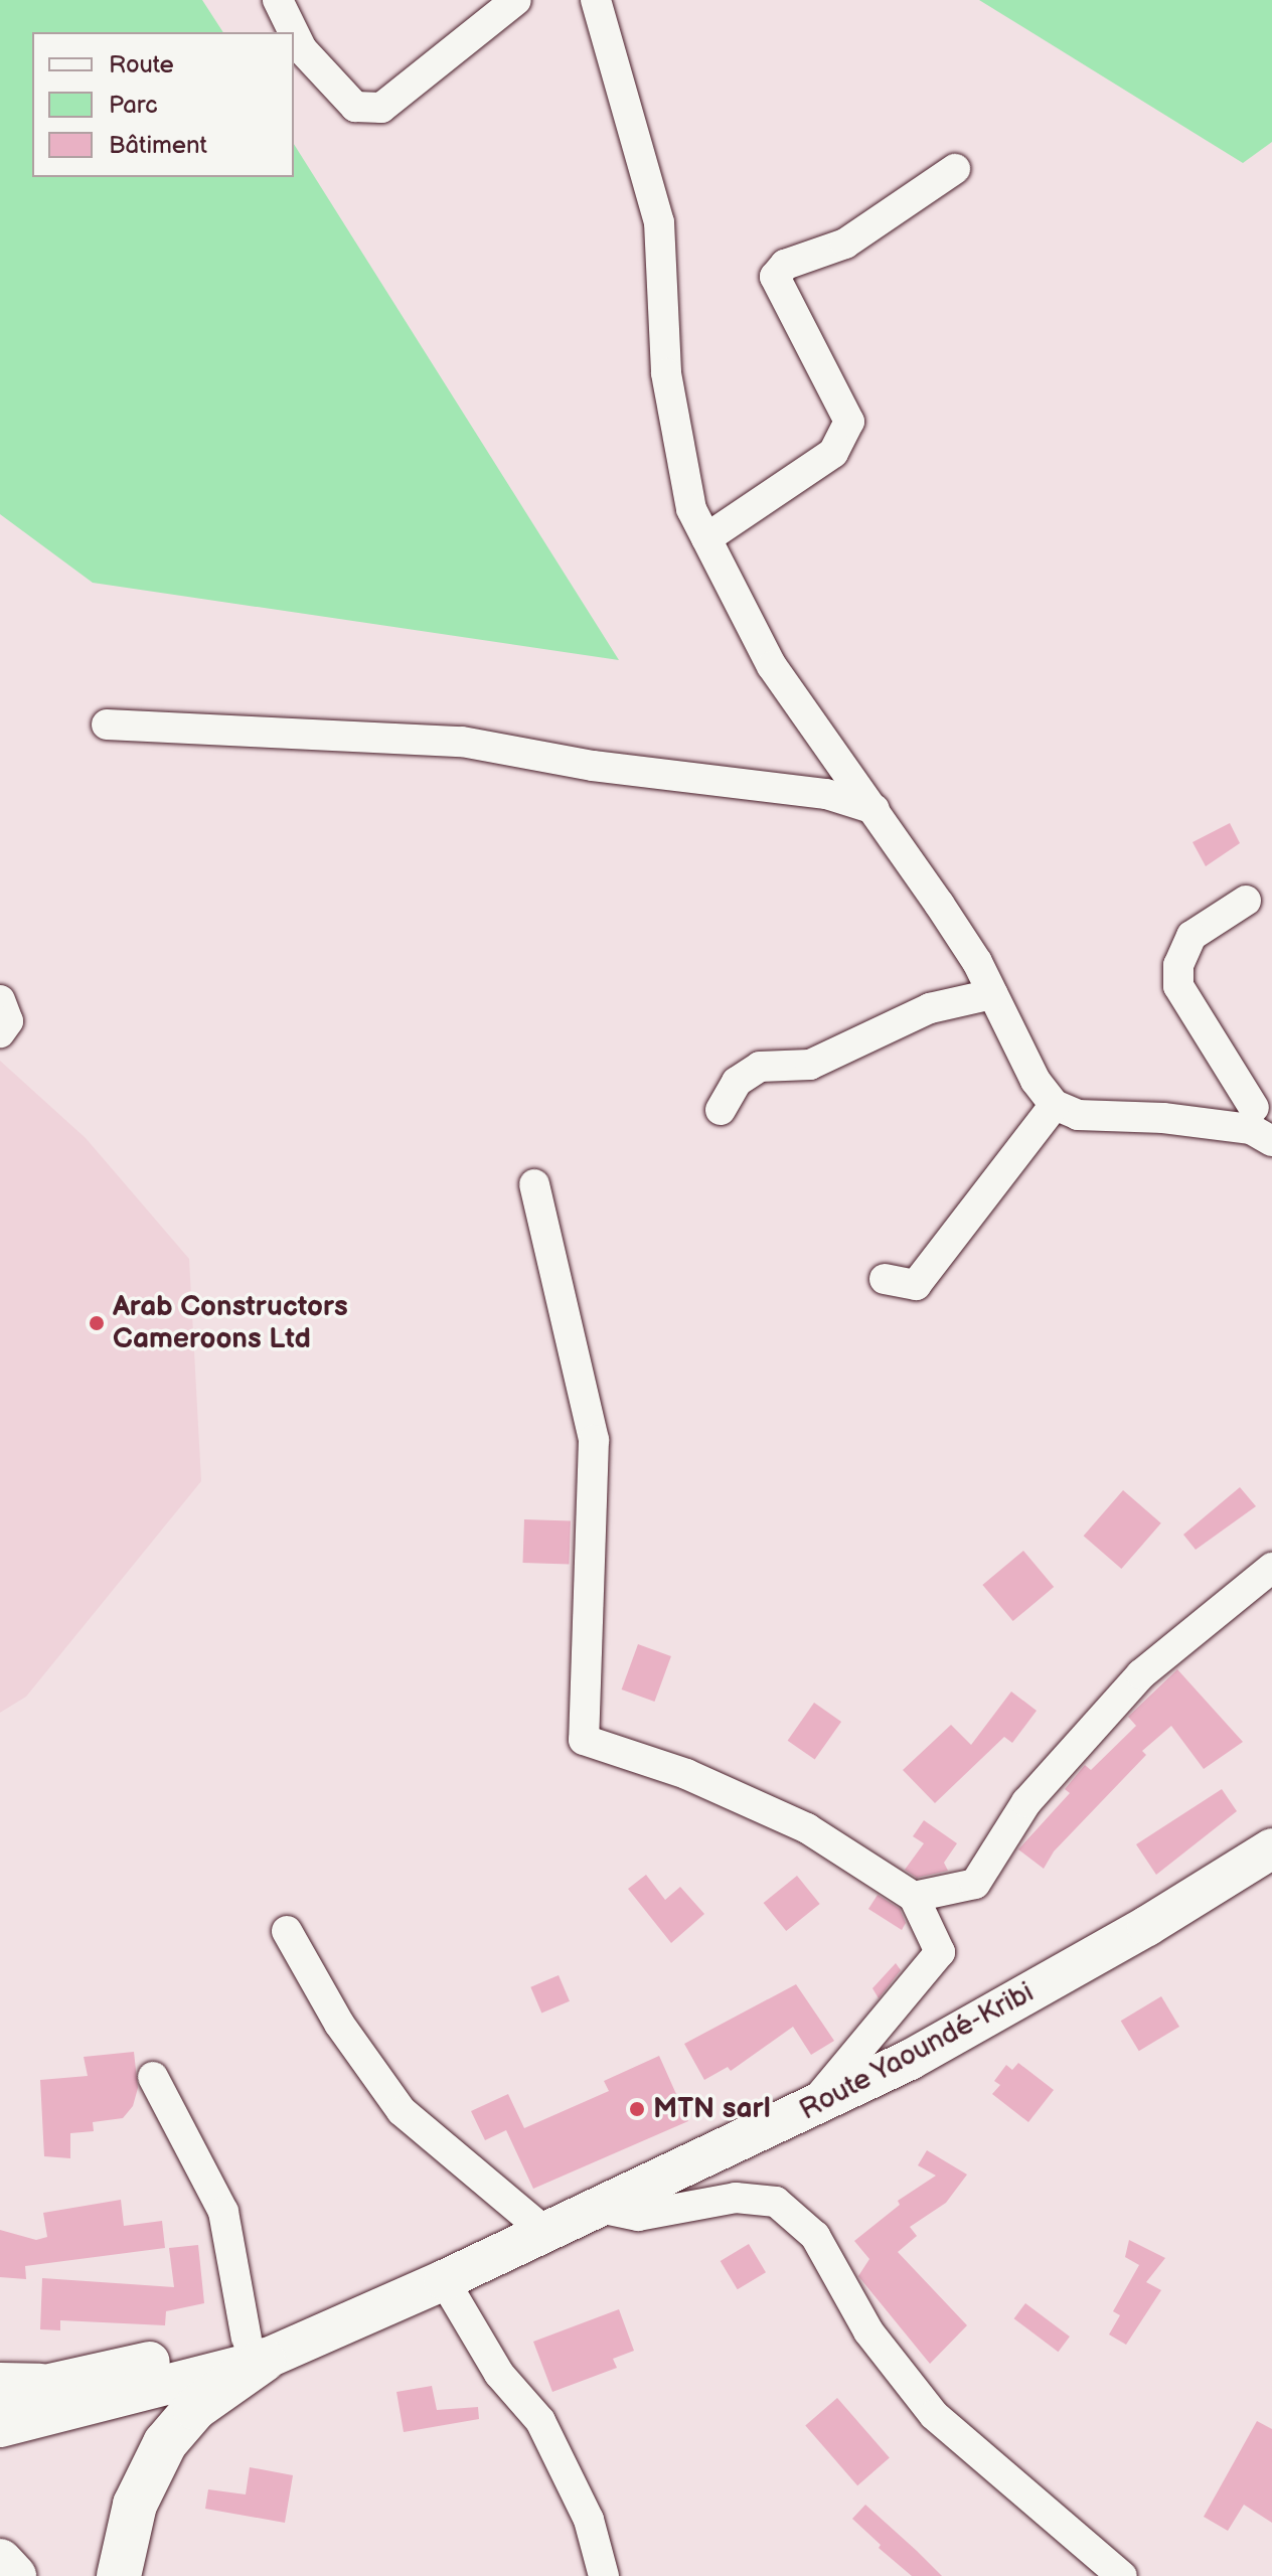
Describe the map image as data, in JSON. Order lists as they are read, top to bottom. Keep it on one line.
{"streets":{"main road":["Route Yaoundé-Kribi"]},"places":["Arab Constructors Cameroons Ltd","MTN sarl"],"legend":["Route","Parc","Bâtiment"]}
